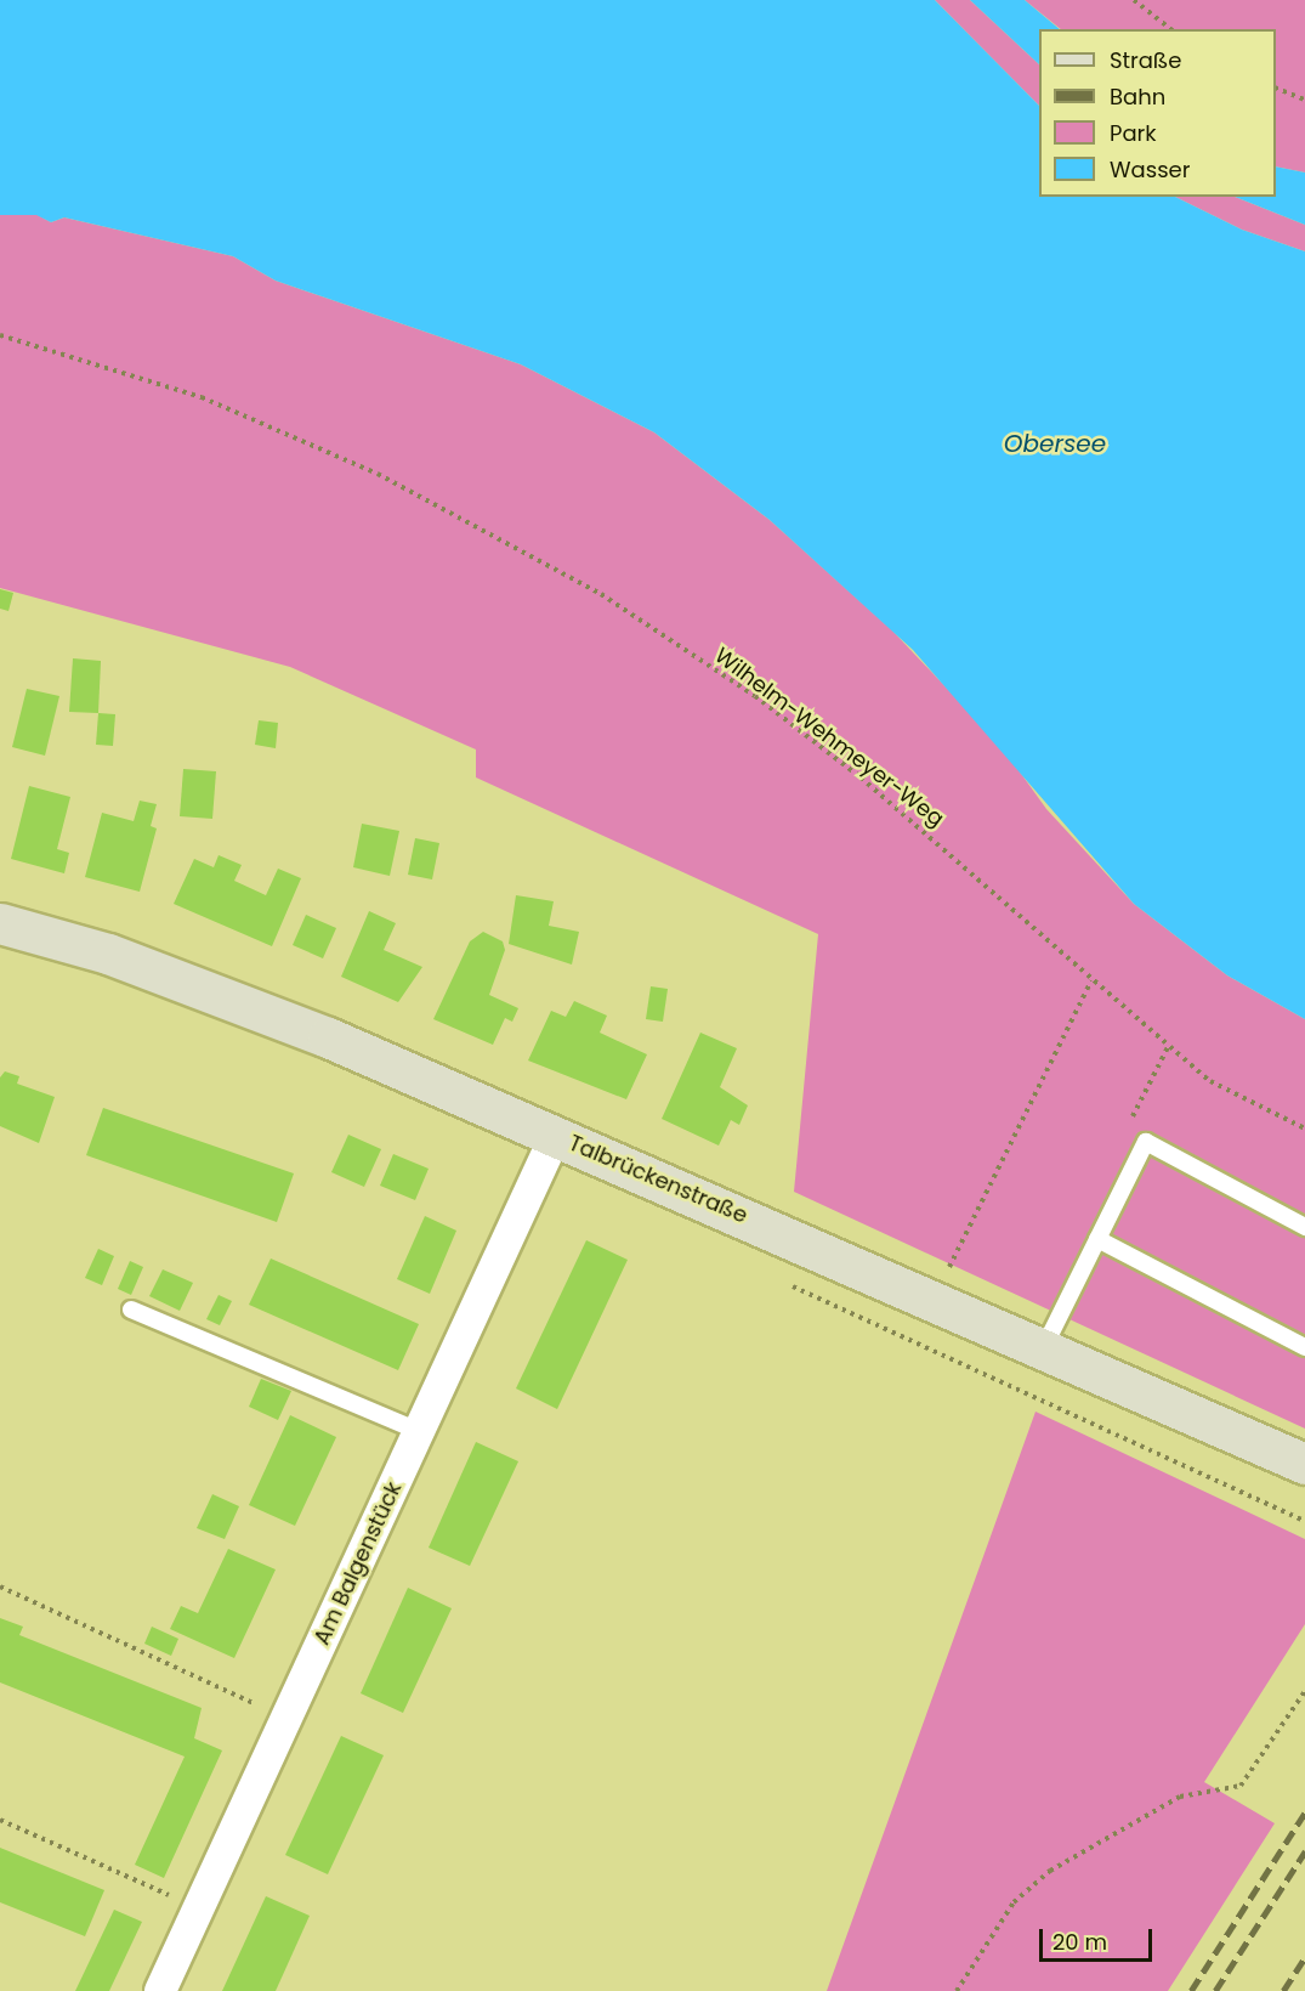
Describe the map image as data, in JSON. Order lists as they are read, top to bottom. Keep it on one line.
{"streets":{"main road":["Talbrückenstraße"],"street":["Am Balgenstück"],"path":["Wilhelm-Wehmeyer-Weg"]},"crossings":[["Talbrückenstraße","Am Balgenstück"]],"water":["Obersee"],"legend":["Straße","Bahn","Park","Wasser"],"scale_bar":"20 m"}
